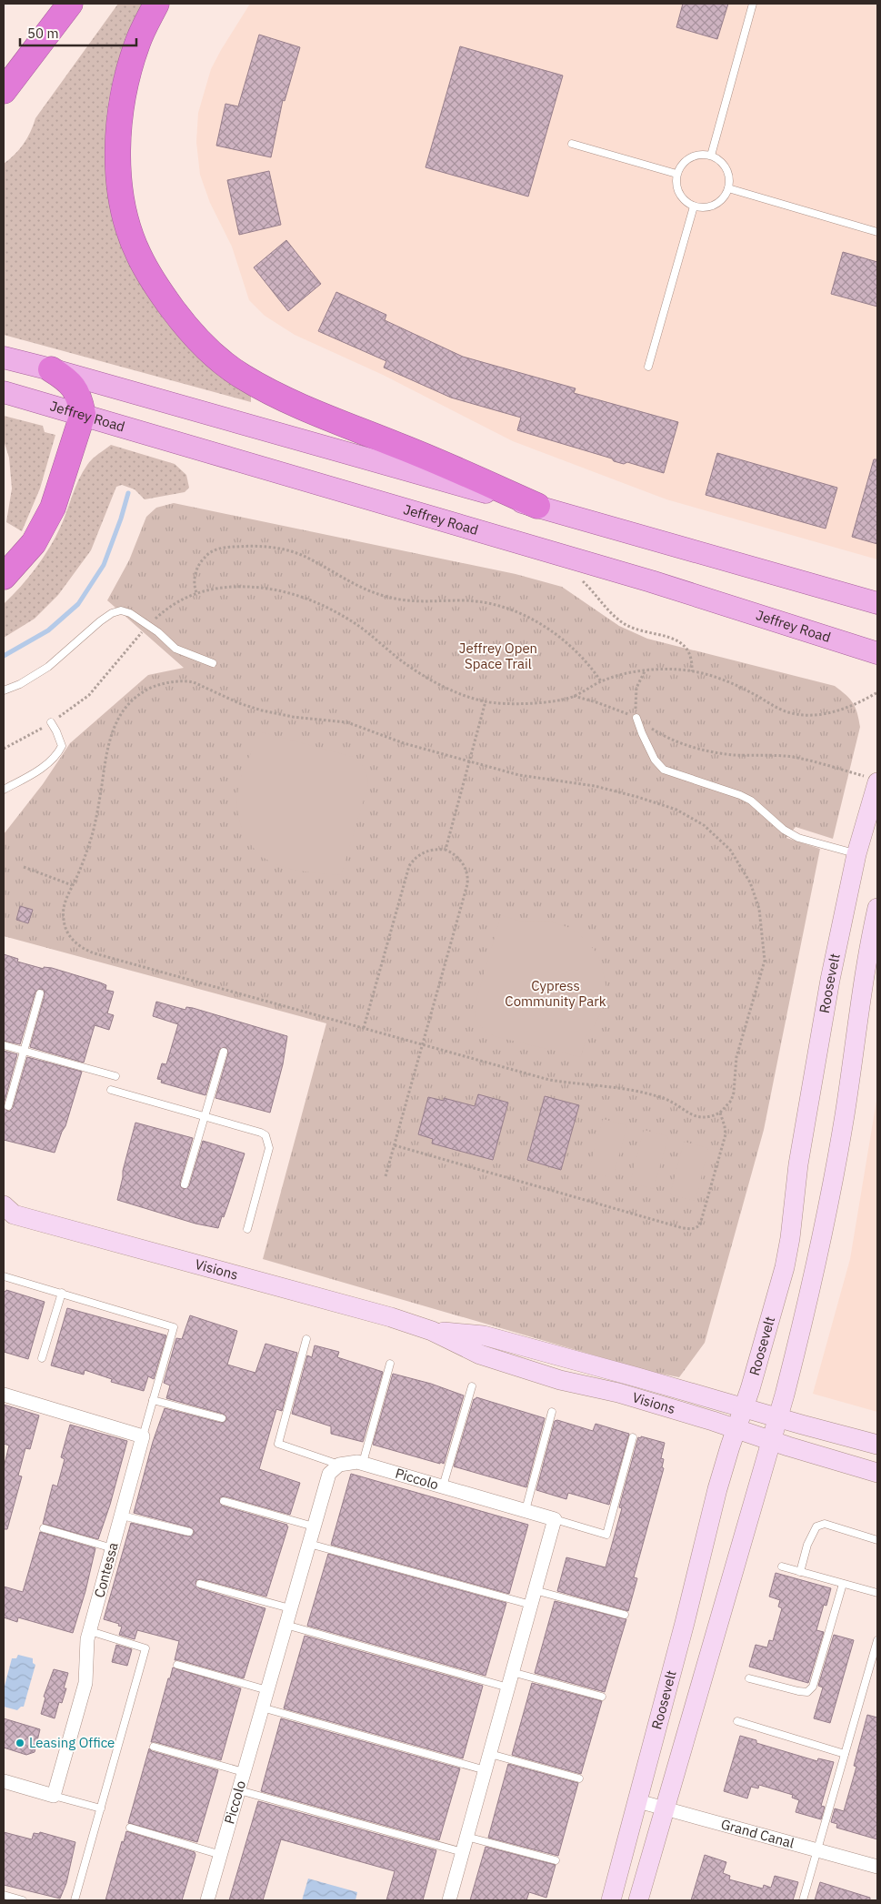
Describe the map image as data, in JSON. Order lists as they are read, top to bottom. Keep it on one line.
{"streets":{"main road":["Jeffrey Road"],"street":["Roosevelt","Visions","Piccolo","Contessa","Grand Canal"]},"crossings":[["Roosevelt","Visions"],["Roosevelt","Grand Canal"]],"parks":["Jeffrey Open Space Trail","Cypress Community Park"],"places":["Leasing Office"],"scale_bar":"50 m"}
